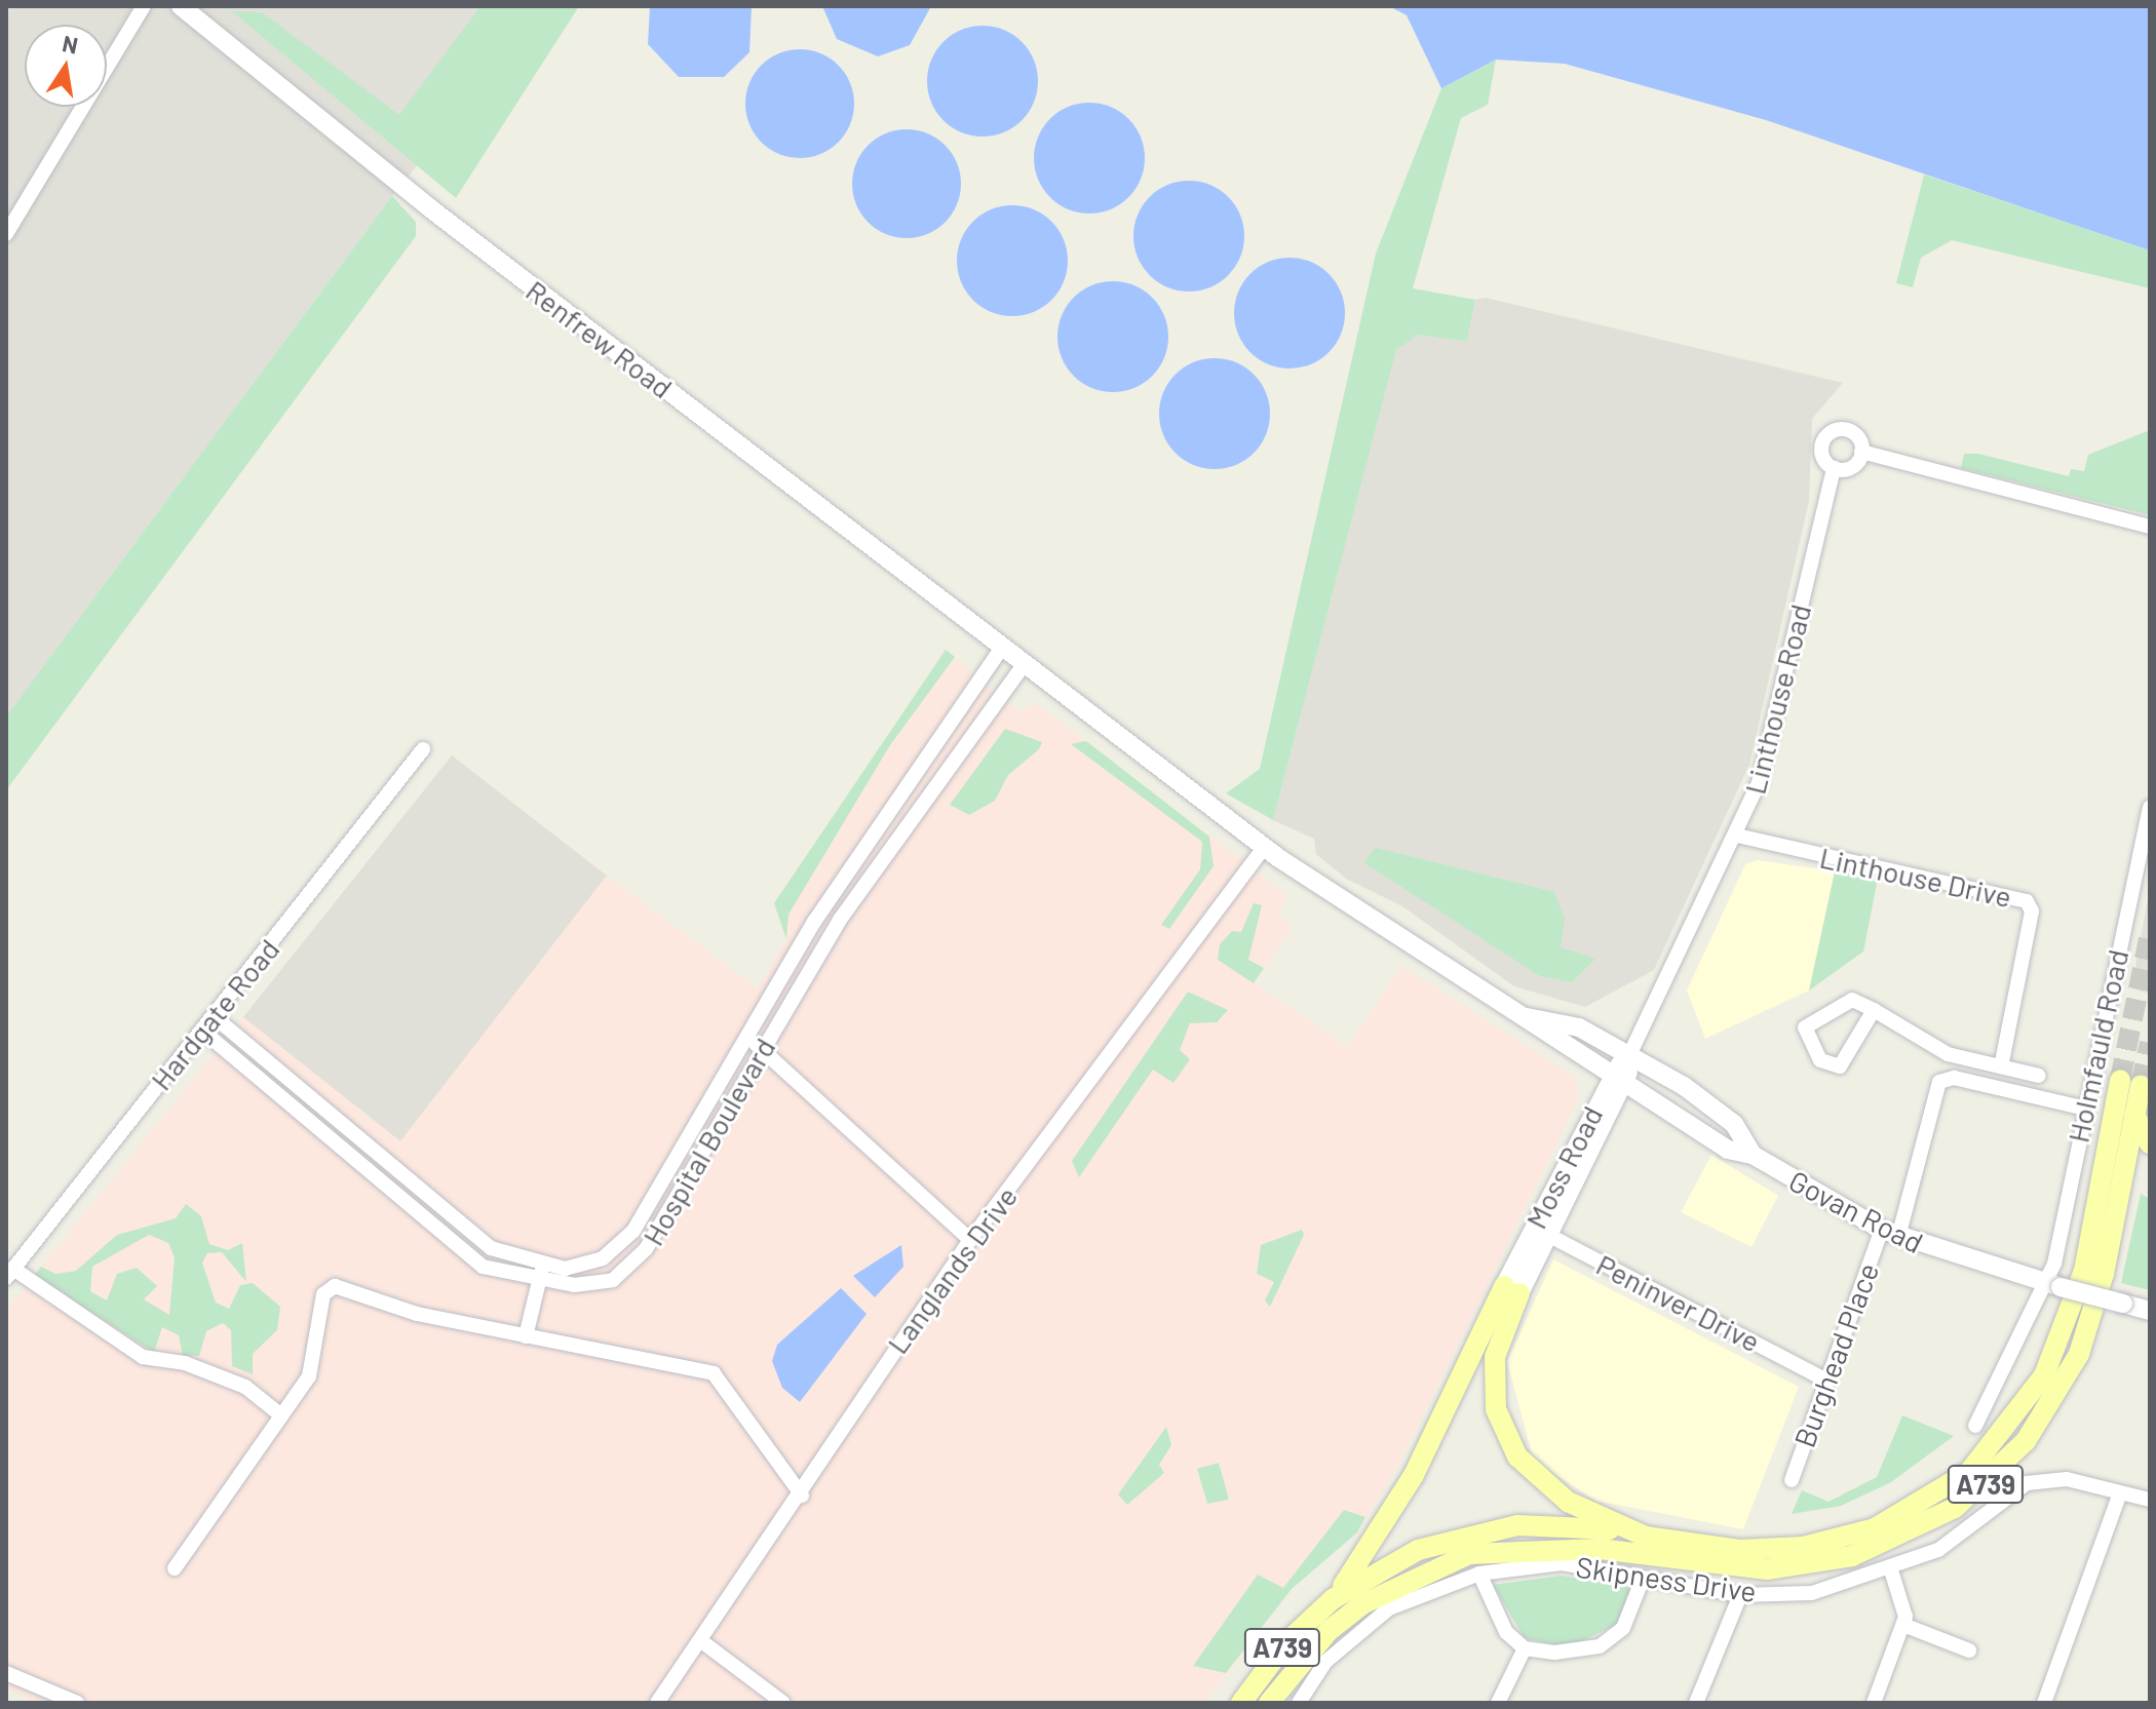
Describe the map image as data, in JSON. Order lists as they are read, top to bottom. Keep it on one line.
{"streets":{"main road":["A739"],"street":["Renfrew Road","Linthouse Road","Linthouse Drive","Hardgate Road","Holmfauld Road","Hospital Boulevard","Moss Road","Govan Road","Langlands Drive","Peninver Drive","Burghead Place","Skipness Drive"]},"crossings":[["Renfrew Road","Hospital Boulevard"],["Renfrew Road","Govan Road"],["Renfrew Road","Langlands Drive"],["Linthouse Road","Linthouse Drive"],["Hardgate Road","Hospital Boulevard"],["Holmfauld Road","Govan Road"],["Holmfauld Road","Burghead Place"],["Moss Road","Govan Road"],["Moss Road","Peninver Drive"],["Govan Road","Langlands Drive"],["Govan Road","Burghead Place"],["Peninver Drive","Burghead Place"]],"north":"top"}
